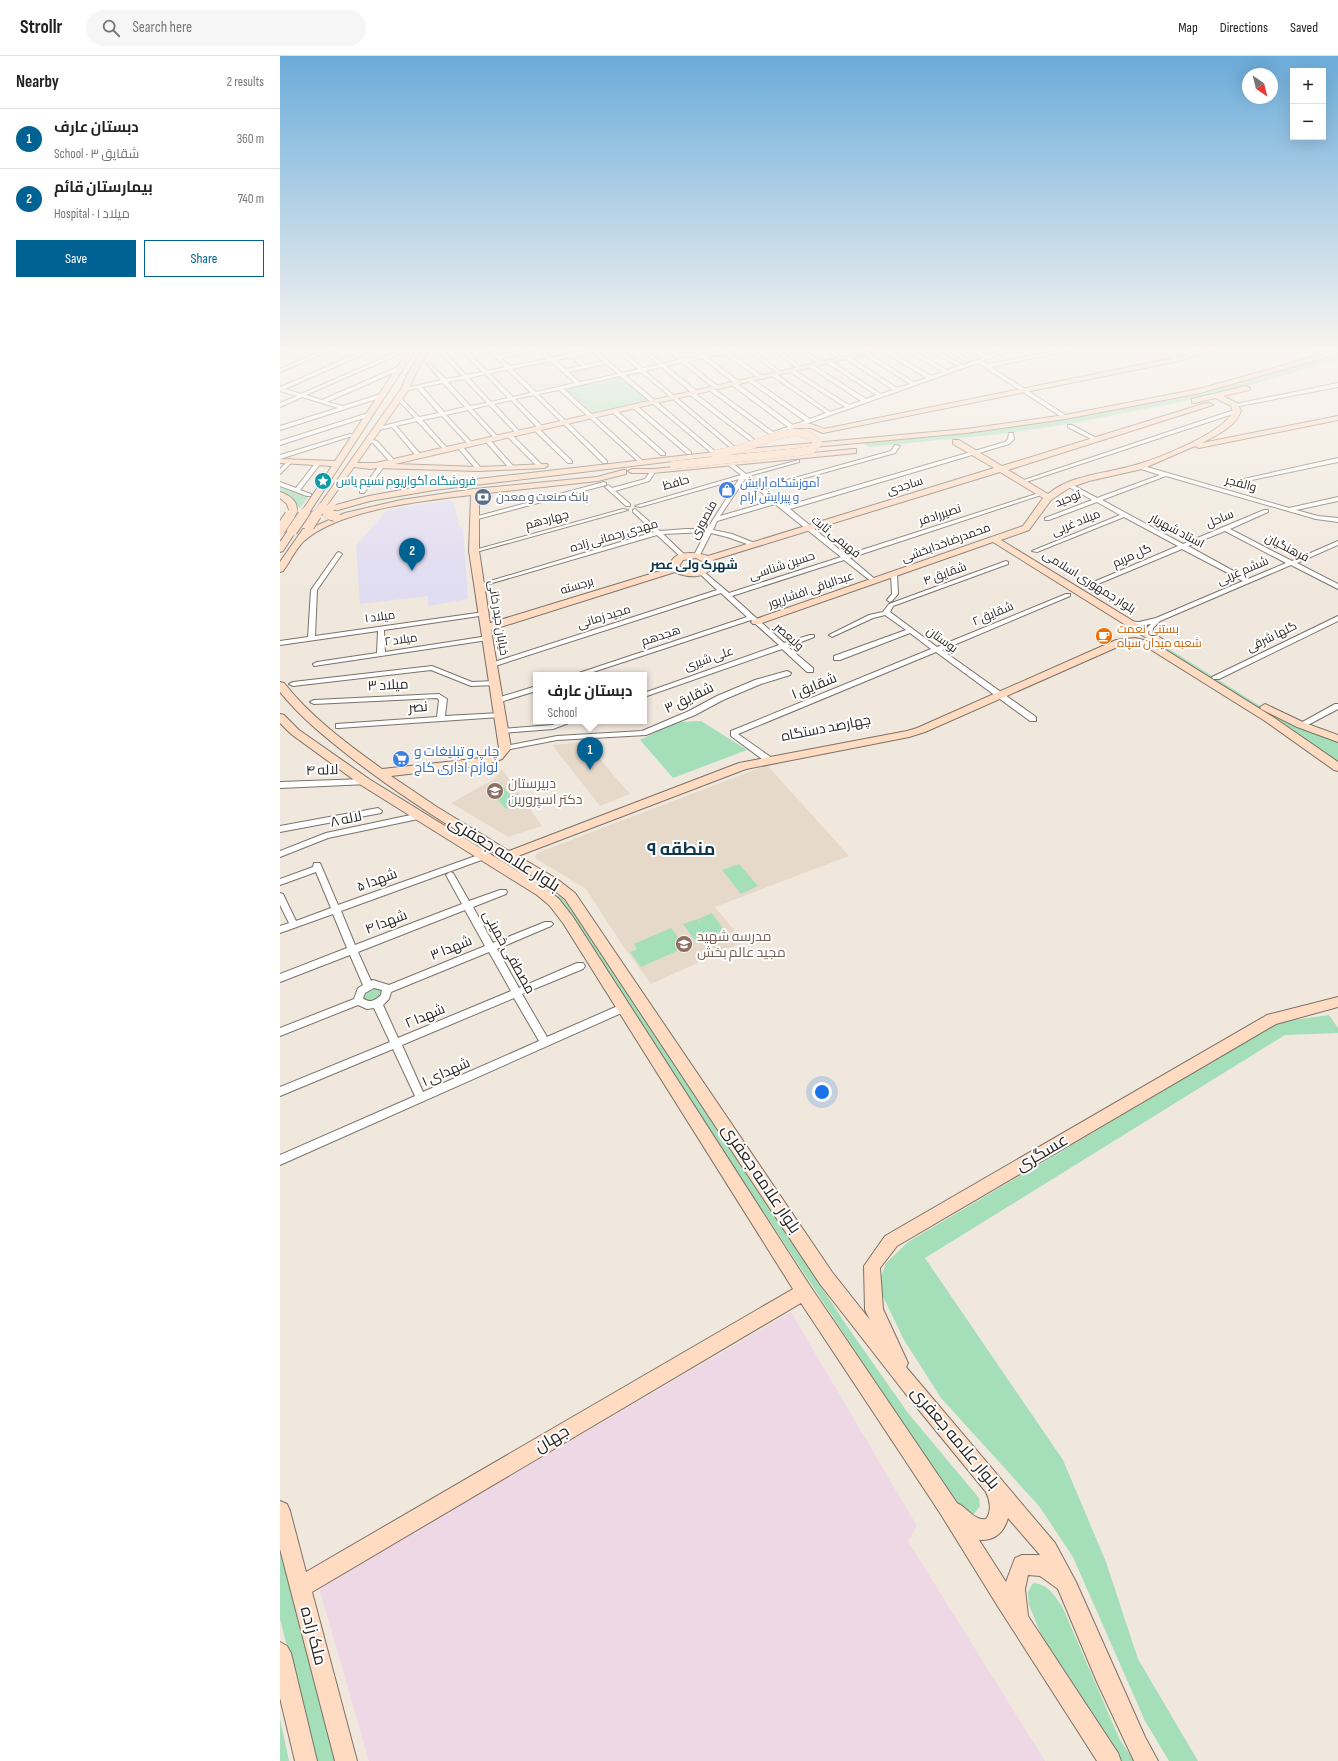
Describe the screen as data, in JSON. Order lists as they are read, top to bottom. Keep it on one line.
{"streets":{"main road":["ساجدی","محمدرضاخدابخشی","بلوار جمهوری اسلامی","برجسته","عبدالباقی افشارپور","خیابان حیدر خانی","چهارصد دستگاه","بلوار علامه جعفری","عسگری","جهان","ملک زاده"],"street":["حافظ","والفجر","توحید","نصیررادفر","ساحل","چهاردهم","منصوری","میلاد غربی","استاد شهریار","مهدی رحمانی زاده","فهیمی ثابت","فرهنگیان","گل مریم","حسین شناسی","ششم غربی","شقایق ۴","شقایق ۲","میلاد ۱","مجید زمانی","هجدهم","ولیعصر","گلها شرقی","میلاد ۲","بوستان","علی شیری","میلاد ۳","شقایق ۱","شقایق ۳","نصر","لاله ۴","لاله ۸","شهدا ۵","شهدا ۴","شهدا ۳","مصطفی خمینی","شهدا ۲","شهدای ۱"]},"crossings":[["حافظ","منصوری"],["حافظ","فهیمی ثابت"],["والفجر","توحید"],["ساجدی","مهدی رحمانی زاده"],["ساجدی","فهیمی ثابت"],["توحید","استاد شهریار"],["نصیررادفر","فهیمی ثابت"],["نصیررادفر","محمدرضاخدابخشی"],["نصیررادفر","حسین شناسی"],["ساحل","استاد شهریار"],["ساحل","فرهنگیان"],["ساحل","گل مریم"],["چهاردهم","خیابان حیدر خانی"],["منصوری","مهدی رحمانی زاده"],["منصوری","فهیمی ثابت"],["میلاد غربی","استاد شهریار"],["استاد شهریار","گل مریم"],["استاد شهریار","ششم غربی"],["مهدی رحمانی زاده","خیابان حیدر خانی"],["فهیمی ثابت","محمدرضاخدابخشی"],["فهیمی ثابت","حسین شناسی"],["فهیمی ثابت","عبدالباقی افشارپور"],["محمدرضاخدابخشی","بلوار جمهوری اسلامی"],["محمدرضاخدابخشی","عبدالباقی افشارپور"],["فرهنگیان","ششم غربی"],["حسین شناسی","مجید زمانی"],["حسین شناسی","ولیعصر"],["ششم غربی","بلوار جمهوری اسلامی"],["ششم غربی","چهارصد دستگاه"],["بلوار جمهوری اسلامی","شقایق ۲"],["بلوار جمهوری اسلامی","چهارصد دستگاه"],["برجسته","خیابان حیدر خانی"],["برجسته","میلاد ۲"],["عبدالباقی افشارپور","هجدهم"],["عبدالباقی افشارپور","ولیعصر"],["شقایق ۲","بوستان"],["شقایق ۲","شقایق ۱"],["میلاد ۱","خیابان حیدر خانی"],["مجید زمانی","خیابان حیدر خانی"],["مجید زمانی","ولیعصر"],["خیابان حیدر خانی","میلاد ۲"],["خیابان حیدر خانی","شقایق ۳"],["خیابان حیدر خانی","نصر"],["هجدهم","ولیعصر"],["ولیعصر","علی شیری"],["بوستان","شقایق ۱"],["بوستان","چهارصد دستگاه"],["میلاد ۳","نصر"],["شقایق ۱","چهارصد دستگاه"],["چهارصد دستگاه","بلوار علامه جعفری"],["لاله ۴","بلوار علامه جعفری"],["لاله ۸","بلوار علامه جعفری"],["بلوار علامه جعفری","شهدا ۵"],["بلوار علامه جعفری","شهدای ۱"],["بلوار علامه جعفری","عسگری"],["بلوار علامه جعفری","جهان"],["شهدا ۴","مصطفی خمینی"],["شهدا ۳","مصطفی خمینی"],["مصطفی خمینی","شهدا ۲"],["مصطفی خمینی","شهدای ۱"],["جهان","ملک زاده"]],"districts":["شهرک ولی عصر","منطقه ۹"],"places":{"place":["فروشگاه آکواریوم نسیم یاس"],"shop":["آموزشگاه آرایش و پیرایش آرام"],"bank":["بانک صنعت و معدن"],"cafe":["بستنی نعمت شعبه میدان سپاه"],"supermarket":["چاپ و تبلیغات و لوازم اداری کاج"],"school or university":["دبیرستان دکتر اسپرورین","مدرسه شهید مجید عالم بخش"]},"north":"bottom right","page":{"header":"Strollr","search":"Search here","nav":["Map","Directions","Saved"],"heading":["Nearby","2 results"],"map_buttons":["+","−"],"list":[{"mark":"1","name":"دبستان عارف","note":"School · شقایق ۳","value":"360 m"},{"mark":"2","name":"بیمارستان قائم","note":"Hospital · میلاد ۱","value":"740 m"}],"buttons":["Save","Share"],"pins":["2","1"],"popup":["دبستان عارف","School"]}}
